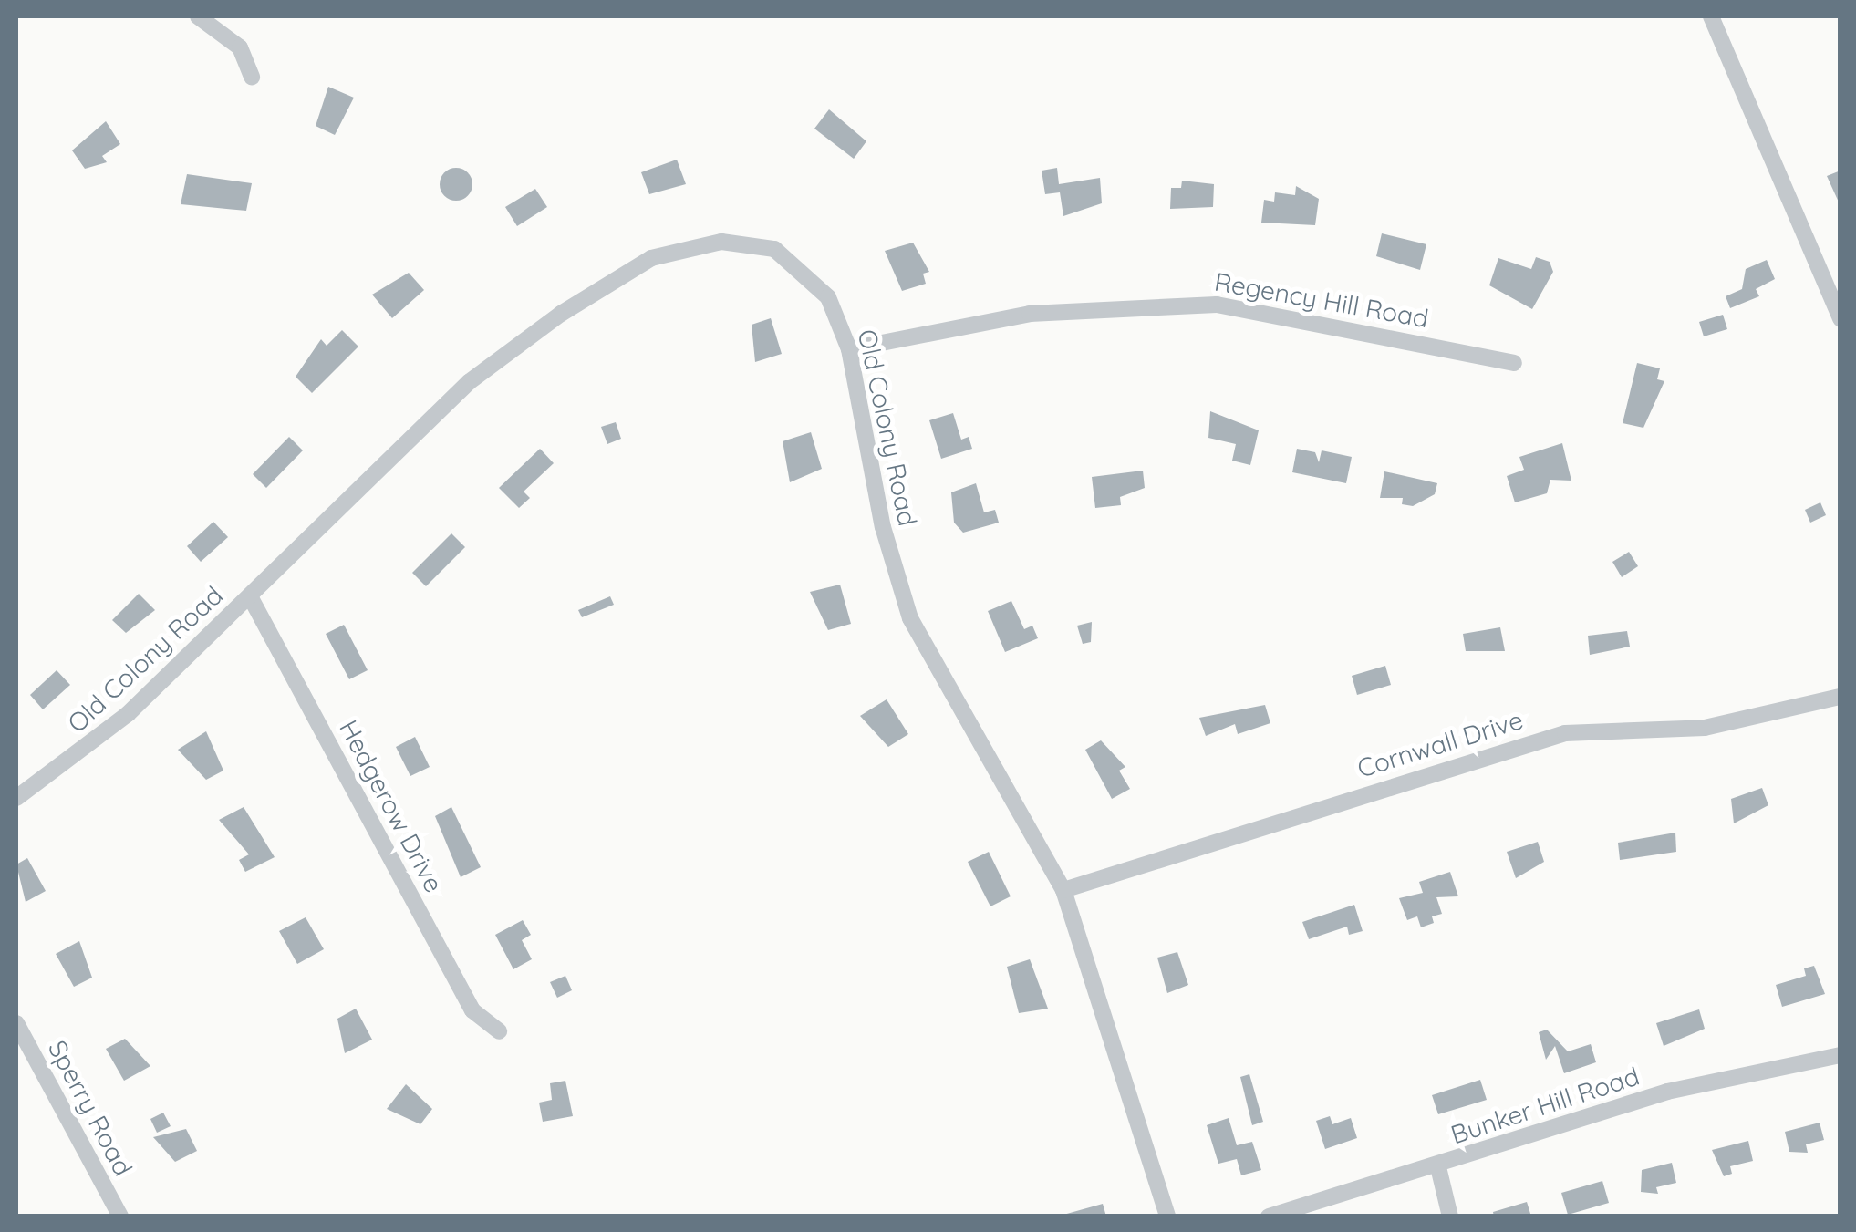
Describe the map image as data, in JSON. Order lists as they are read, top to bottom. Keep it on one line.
{"streets":{"street":["Regency Hill Road","Old Colony Road","Cornwall Drive","Hedgerow Drive","Bunker Hill Road","Sperry Road"]},"crossings":[["Regency Hill Road","Old Colony Road"],["Old Colony Road","Cornwall Drive"],["Old Colony Road","Hedgerow Drive"]]}
